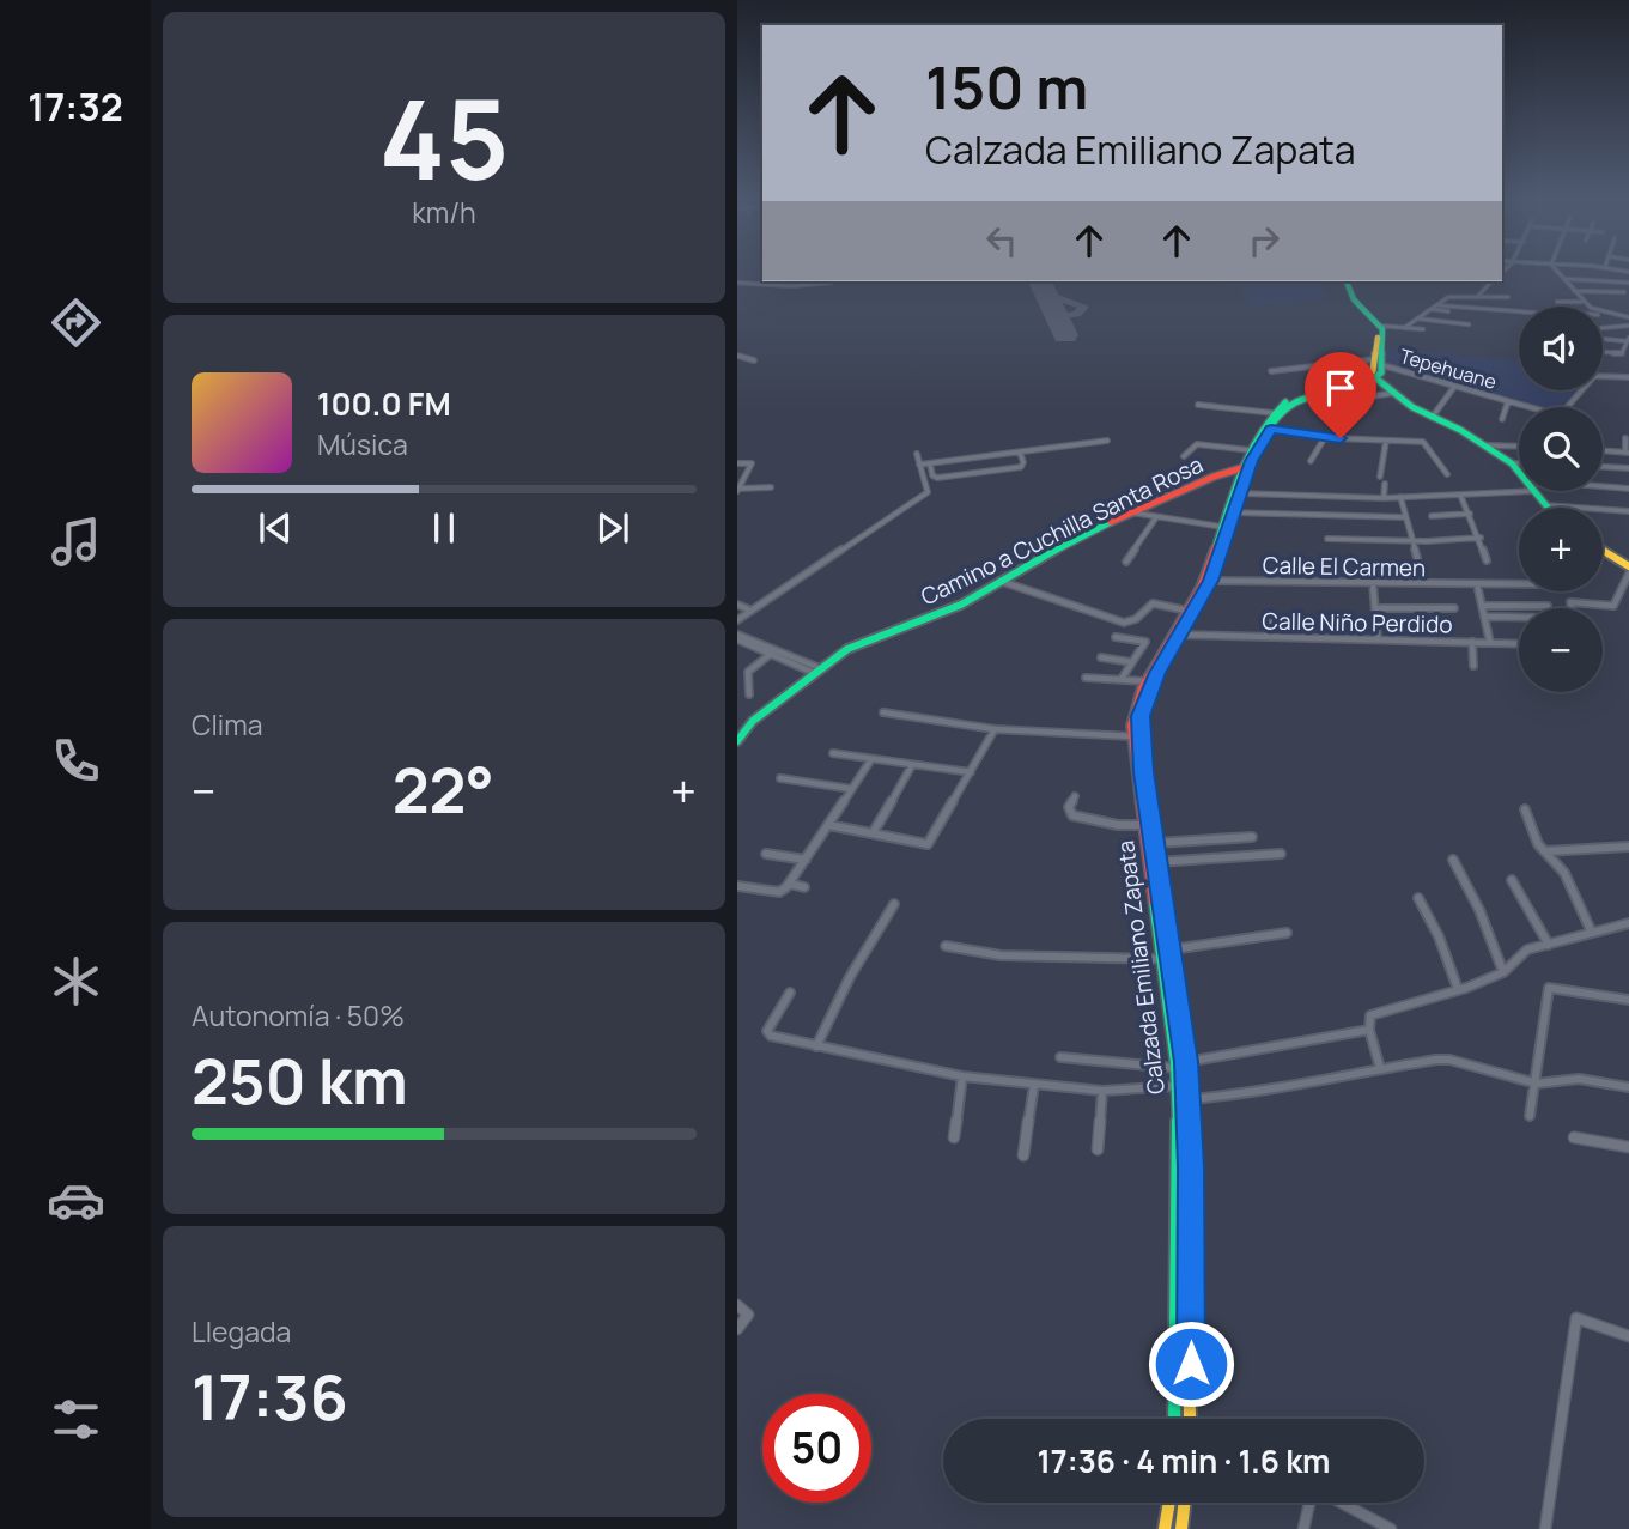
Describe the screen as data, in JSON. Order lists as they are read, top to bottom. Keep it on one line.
{"streets":{"main road":["Camino a Cuchilla Santa Rosa","Calzada Emiliano Zapata"],"street":["Tepehuane","Calle El Carmen","Calle Niño Perdido"]},"crossings":[["Camino a Cuchilla Santa Rosa","Calzada Emiliano Zapata"],["Calle El Carmen","Calzada Emiliano Zapata"],["Calle Niño Perdido","Calzada Emiliano Zapata"]],"page":{"tabs":"17:32","tile":[["45","km/h"],"Clima",["Autonomía · 50%","250 km"],["Llegada","17:36"]],"turn":["150 m","Calzada Emiliano Zapata"],"map_buttons":["+","−"],"song":["100.0 FM","Música"],"heat":["−","22°","+"],"limit":"50","trip":"17:36 · 4 min · 1.6 km"}}
